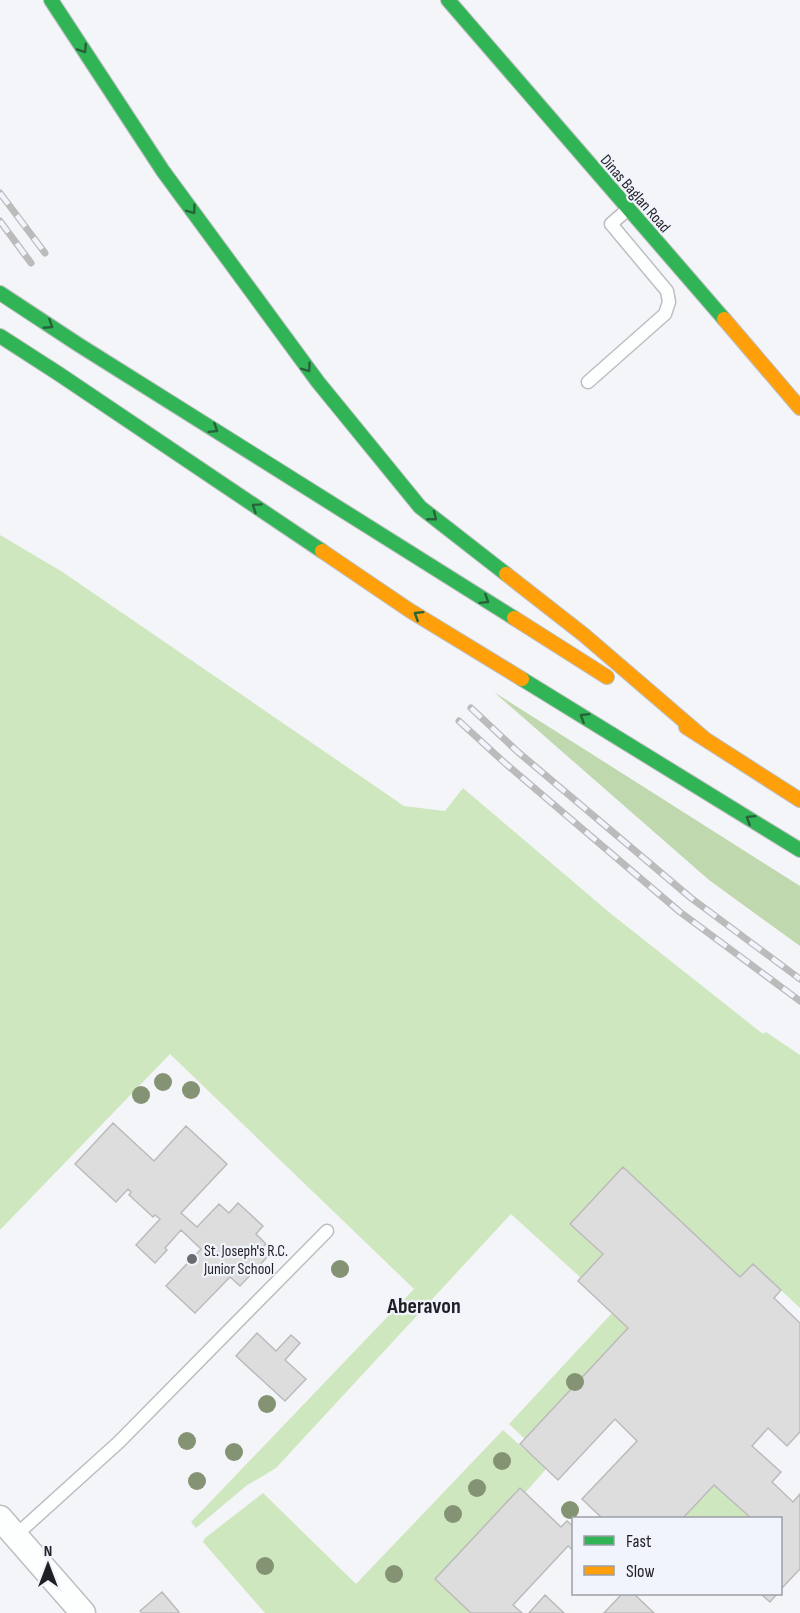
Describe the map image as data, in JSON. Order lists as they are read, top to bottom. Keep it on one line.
{"streets":{"main road":["Dinas Baglan Road"]},"districts":["Aberavon"],"places":["St. Joseph's R.C. Junior School"],"legend":["Fast","Slow"],"north":"top"}
